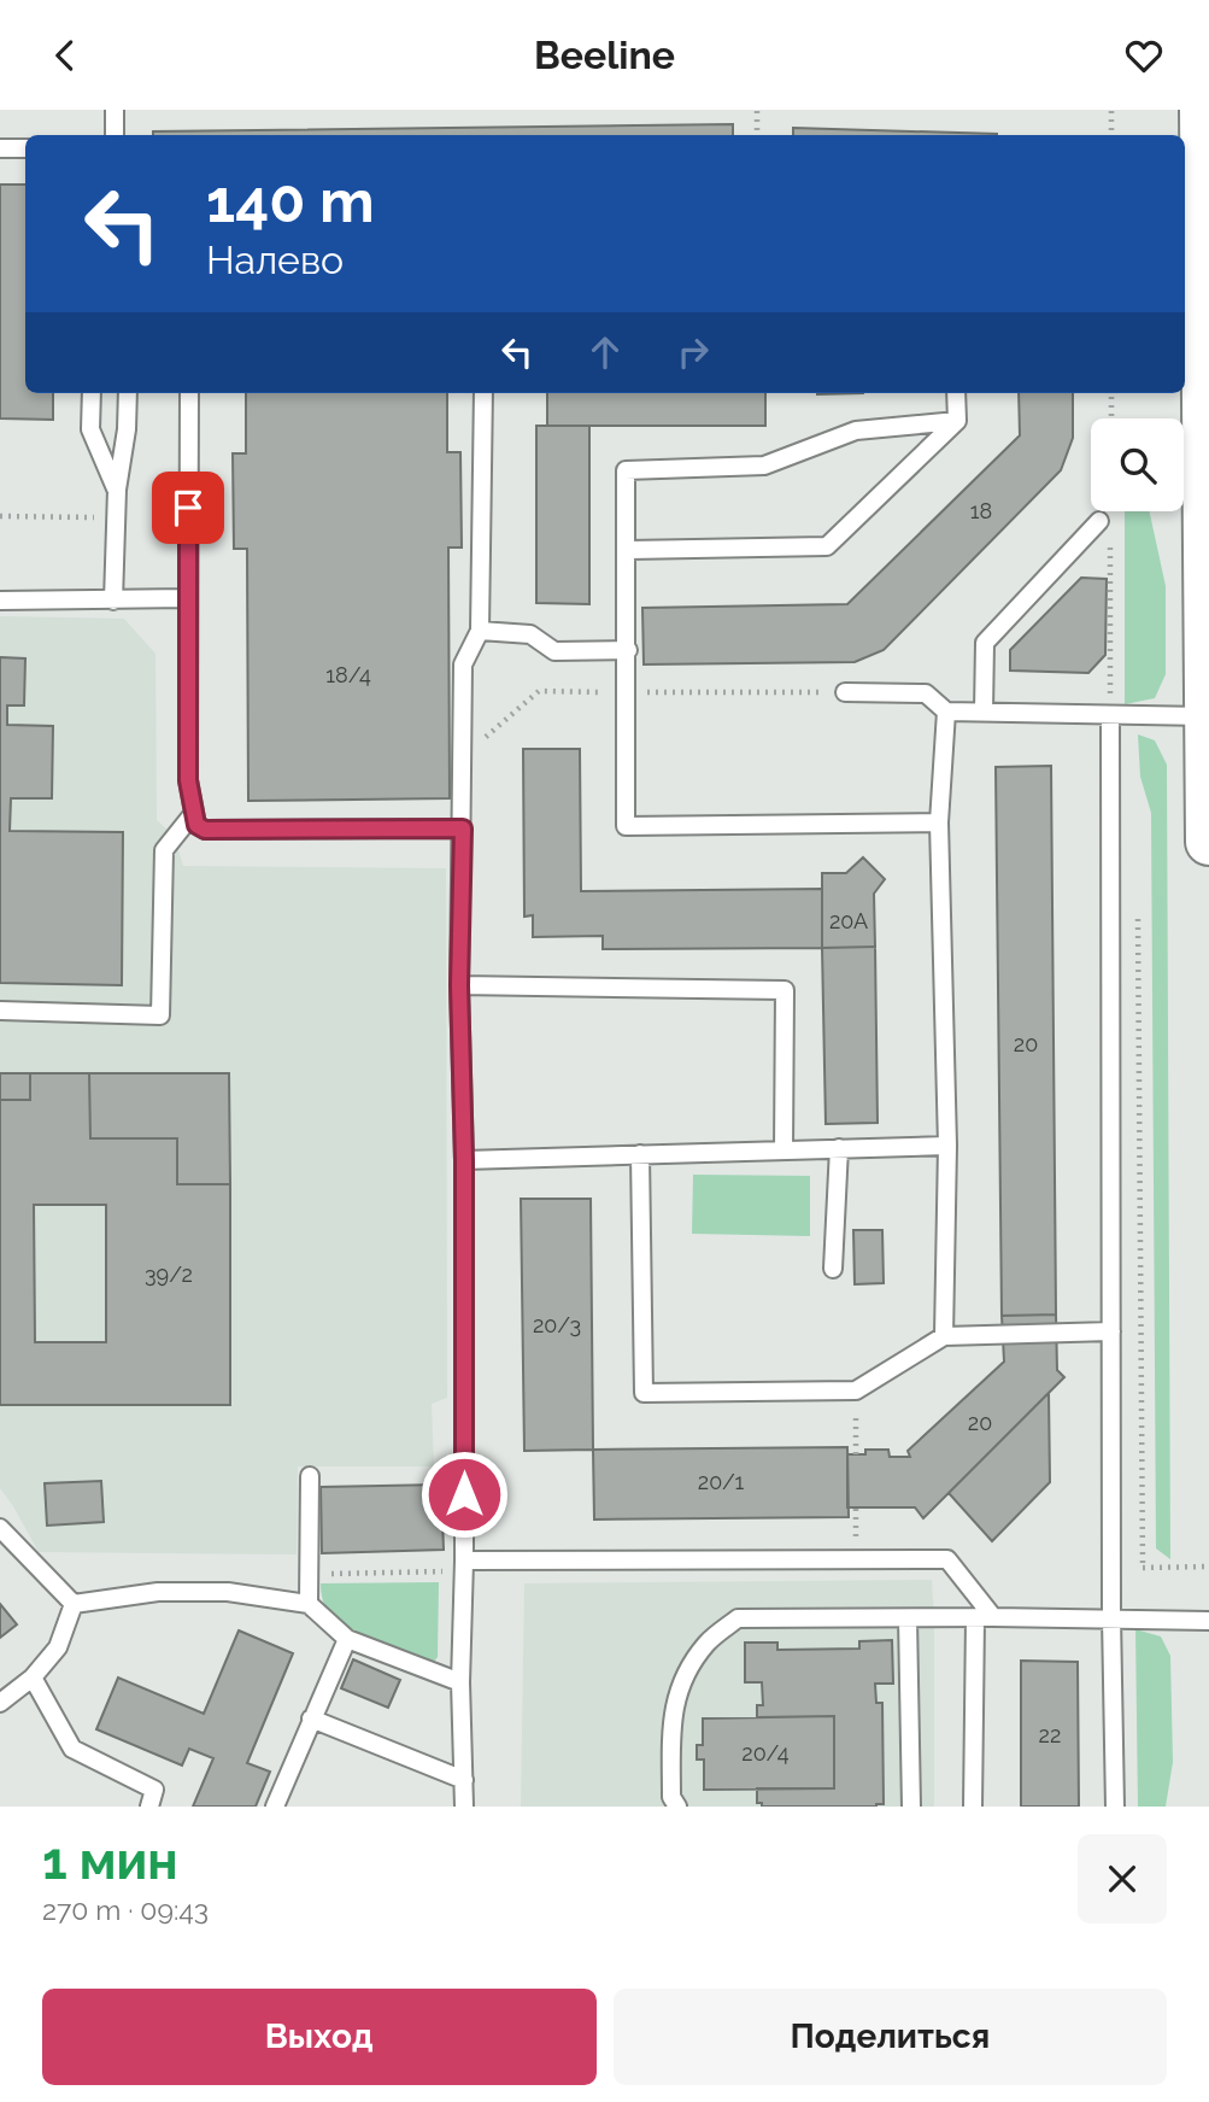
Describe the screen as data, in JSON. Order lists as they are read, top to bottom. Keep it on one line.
{"house_numbers":["18","18/4","20А","20","39/2","20/3","20","20/1","22","20/4"],"page":{"header":"Beeline","turn":["140 m","Налево"],"heading":["1 мин","270 m · 09:43"],"buttons":["Выход","Поделиться"]}}
